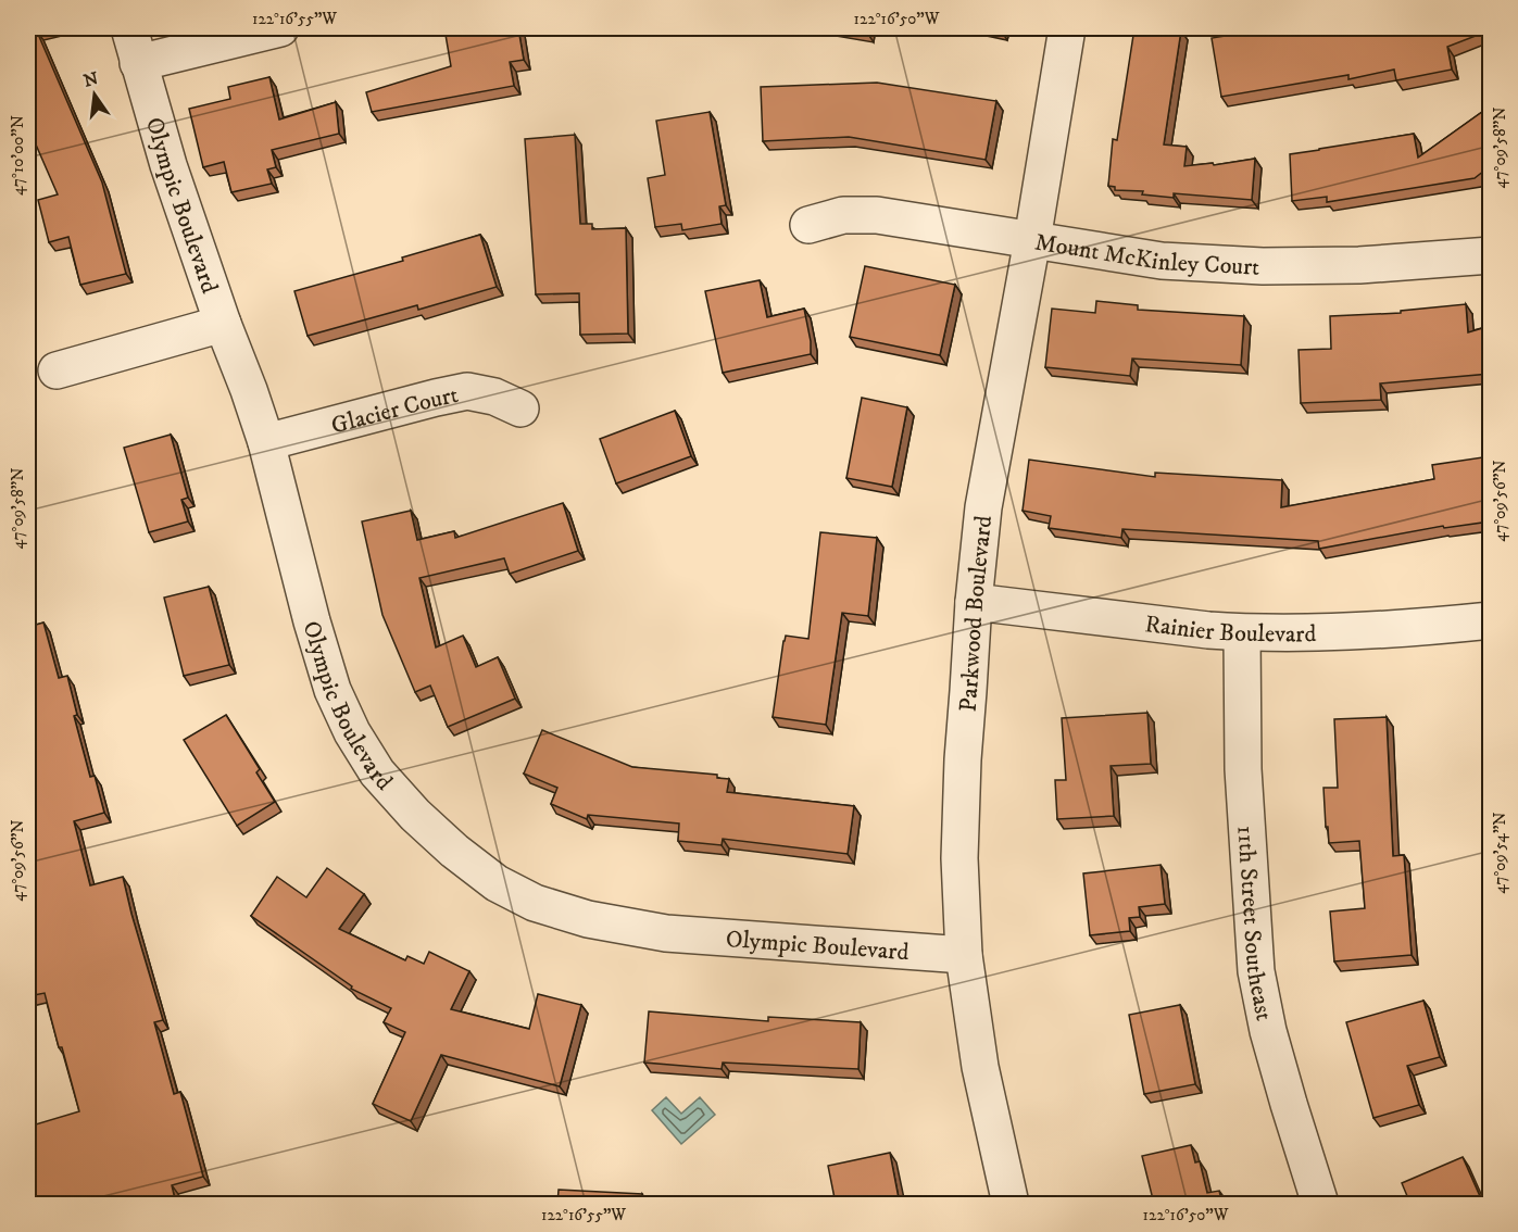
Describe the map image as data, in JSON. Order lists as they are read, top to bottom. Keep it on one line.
{"streets":{"street":["Olympic Boulevard","Mount McKinley Court","Glacier Court","Parkwood Boulevard","Rainier Boulevard","11th Street Southeast"]},"crossings":[["Olympic Boulevard","Glacier Court"],["Olympic Boulevard","Parkwood Boulevard"],["Mount McKinley Court","Parkwood Boulevard"],["Parkwood Boulevard","Rainier Boulevard"],["Rainier Boulevard","11th Street Southeast"]],"north":"top","coordinates":["122°16'55\"W","122°16'50\"W","47°09'58\"N","47°10'00\"N","47°09'56\"N","47°09'54\"N"]}
